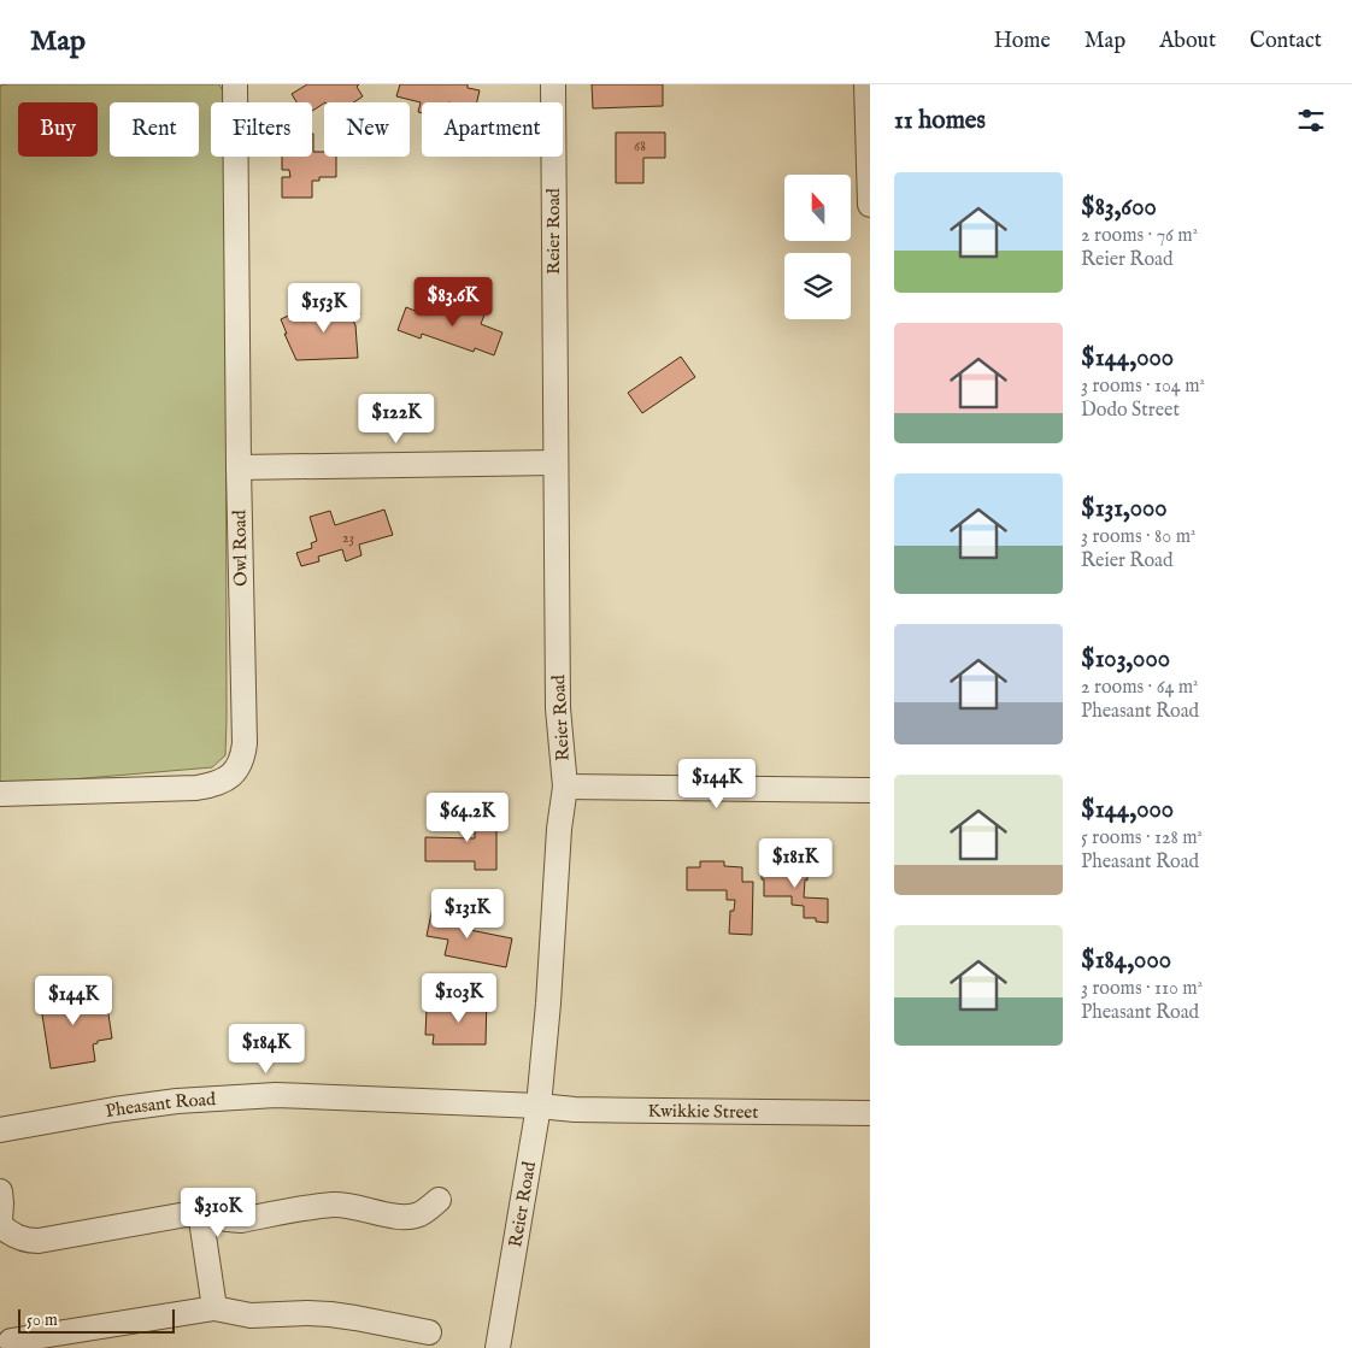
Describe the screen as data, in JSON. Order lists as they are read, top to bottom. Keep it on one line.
{"streets":{"street":["Reier Road","Owl Road","Pheasant Road","Kwikkie Street"]},"crossings":[["Reier Road","Pheasant Road"],["Reier Road","Kwikkie Street"],["Pheasant Road","Kwikkie Street"]],"house_numbers":["68","23"],"scale_bar":"50 m","north":"top","page":{"header":"Map","nav":["Home","Map","About","Contact"],"heading":"11 homes","chip":["Buy","Rent","Filters","New","Apartment"],"list":[{"name":"$83,600","note":"2 rooms · 76 m² · Reier Road"},{"name":"$144,000","note":"3 rooms · 104 m² · Dodo Street"},{"name":"$131,000","note":"3 rooms · 80 m² · Reier Road"},{"name":"$103,000","note":"2 rooms · 64 m² · Pheasant Road"},{"name":"$144,000","note":"5 rooms · 128 m² · Pheasant Road"},{"name":"$184,000","note":"3 rooms · 110 m² · Pheasant Road"}],"price":["$83.6K","$153K","$122K","$144K","$64.2K","$181K","$131K","$103K","$144K","$184K","$310K"],"scale":"50 m"}}
